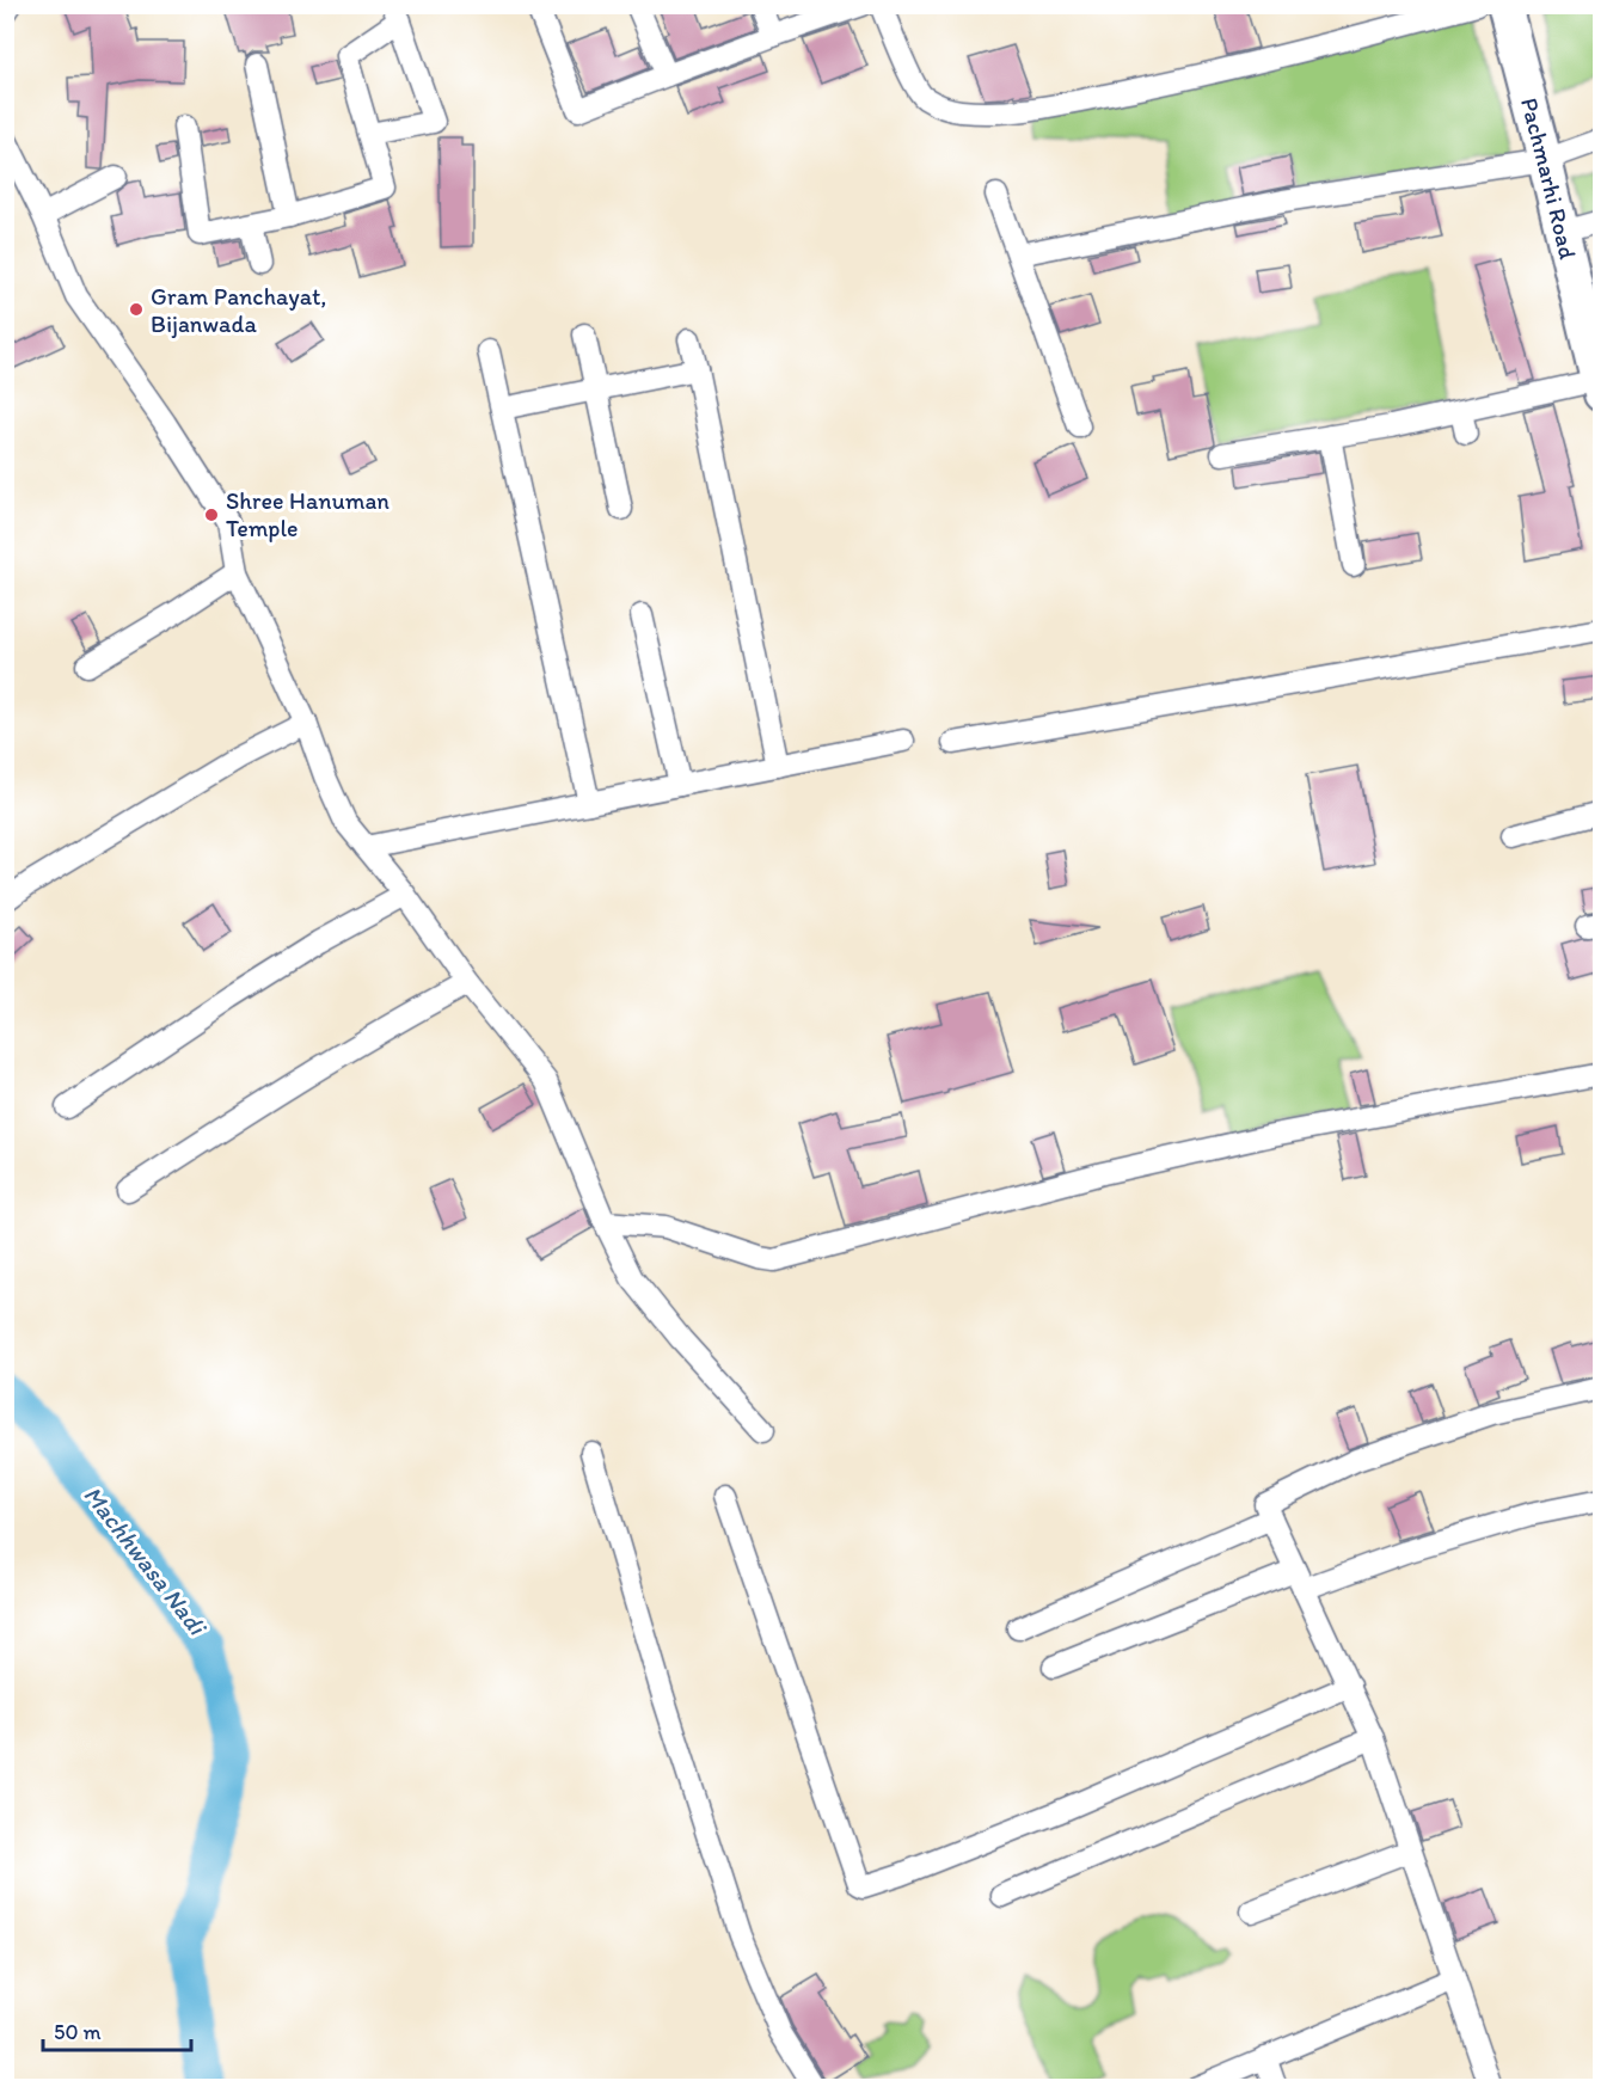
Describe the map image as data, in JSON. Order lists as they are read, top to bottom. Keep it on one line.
{"streets":{"main road":["Pachmarhi Road"]},"water":["Machhwasa Nadi"],"places":["Gram Panchayat, Bijanwada","Shree Hanuman Temple"],"scale_bar":"50 m"}
